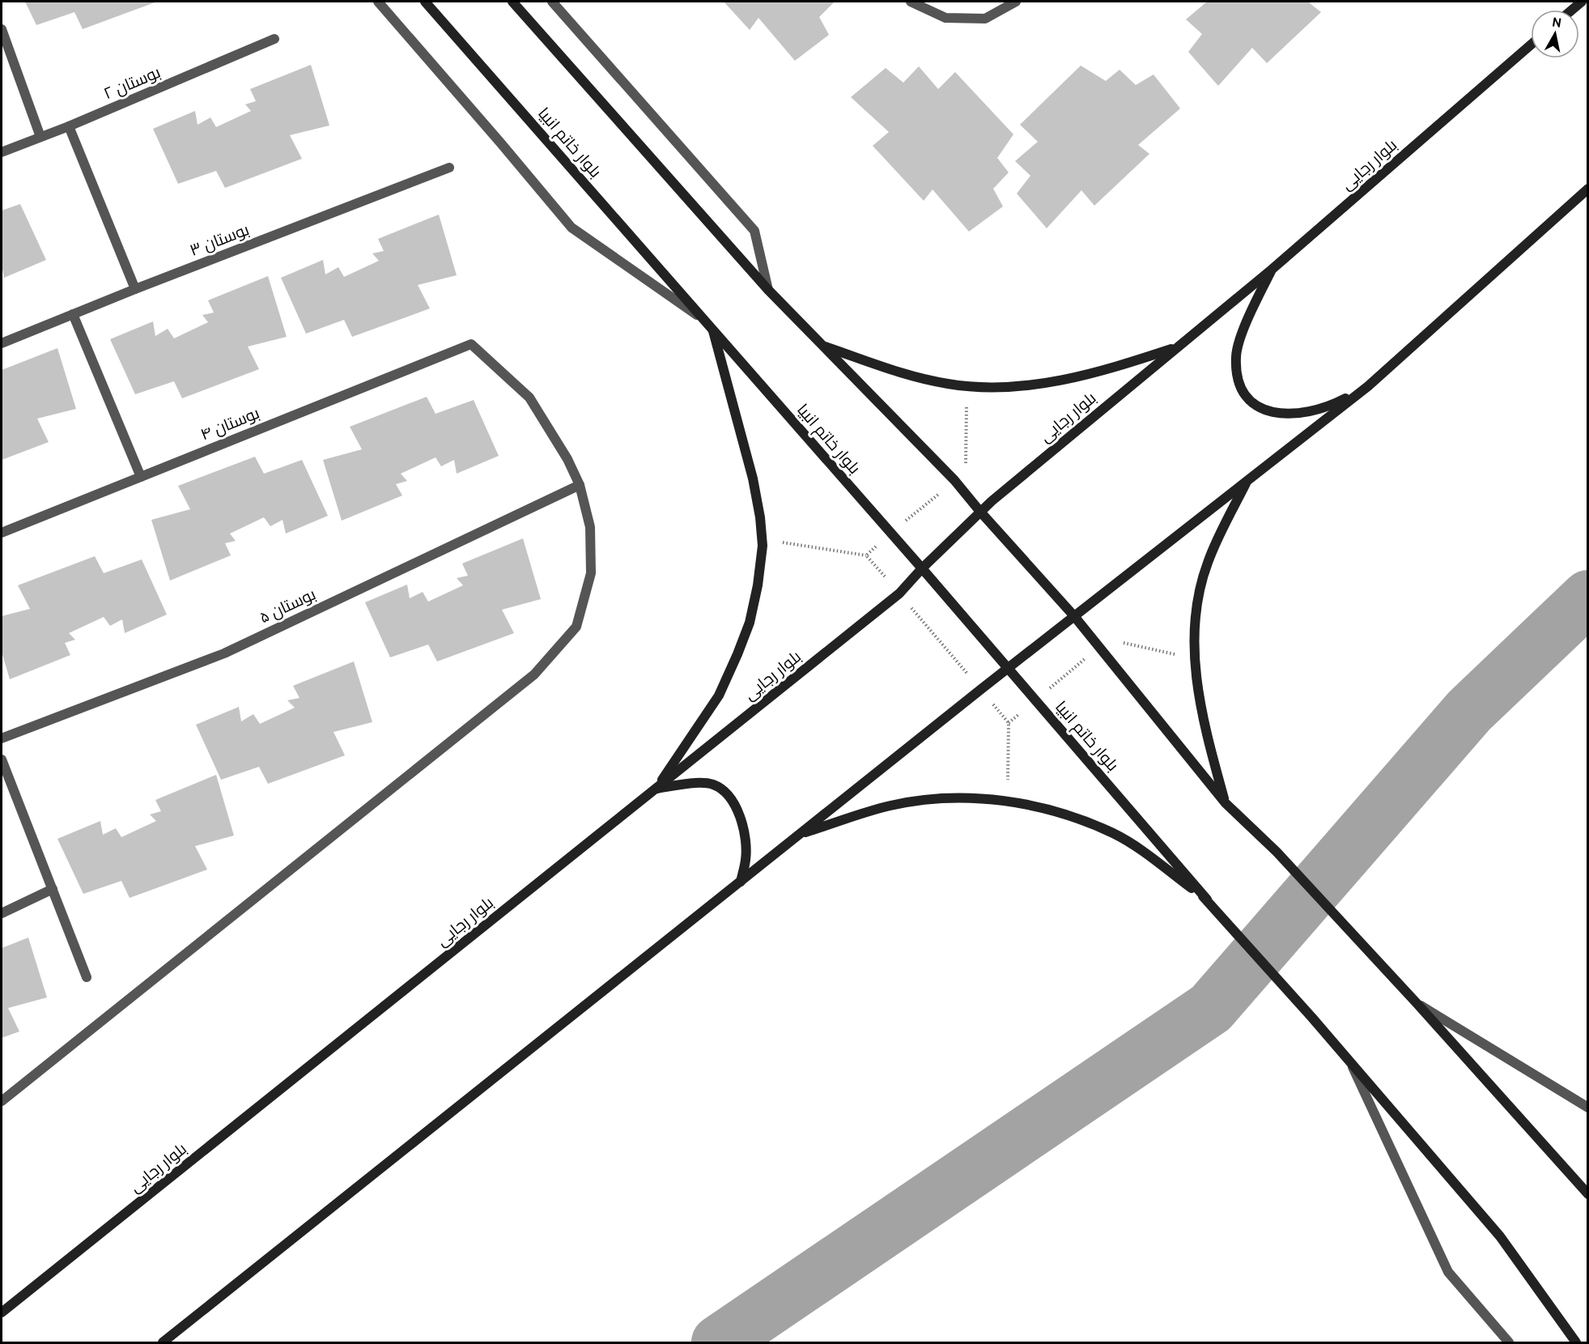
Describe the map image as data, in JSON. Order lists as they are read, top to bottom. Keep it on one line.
{"streets":{"main road":["بلوار خاتم انبیا","بلوار رجایی"],"street":["بوستان ۲","بوستان ۳","بوستان ۴","بوستان ۵"]},"crossings":[["بلوار خاتم انبیا","بلوار رجایی"],["بوستان ۴","بوستان ۵"]],"north":"top"}
